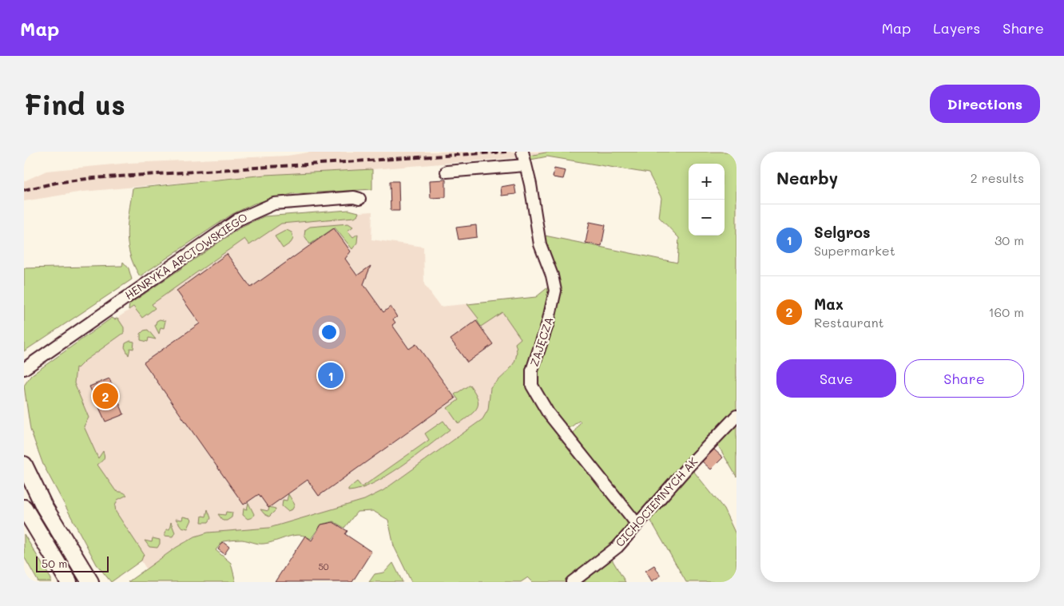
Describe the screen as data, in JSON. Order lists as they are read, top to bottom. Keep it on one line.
{"streets":{"street":["HENRYKA ARCTOWSKIEGO","ZAJĘCZA","CICHOCIEMNYCH AK"]},"crossings":[["ZAJĘCZA","CICHOCIEMNYCH AK"]],"house_numbers":["50"],"scale_bar":"50 m","page":{"header":"Map","nav":["Map","Layers","Share"],"buttons":["Directions",["Save","Share"]],"title":"Find us","heading":["Nearby","2 results"],"map_buttons":["+","−"],"list":[{"mark":"1","name":"Selgros","note":"Supermarket","value":"30 m"},{"mark":"2","name":"Max","note":"Restaurant","value":"160 m"}],"pins":["1","2"],"scale":"50 m"}}
